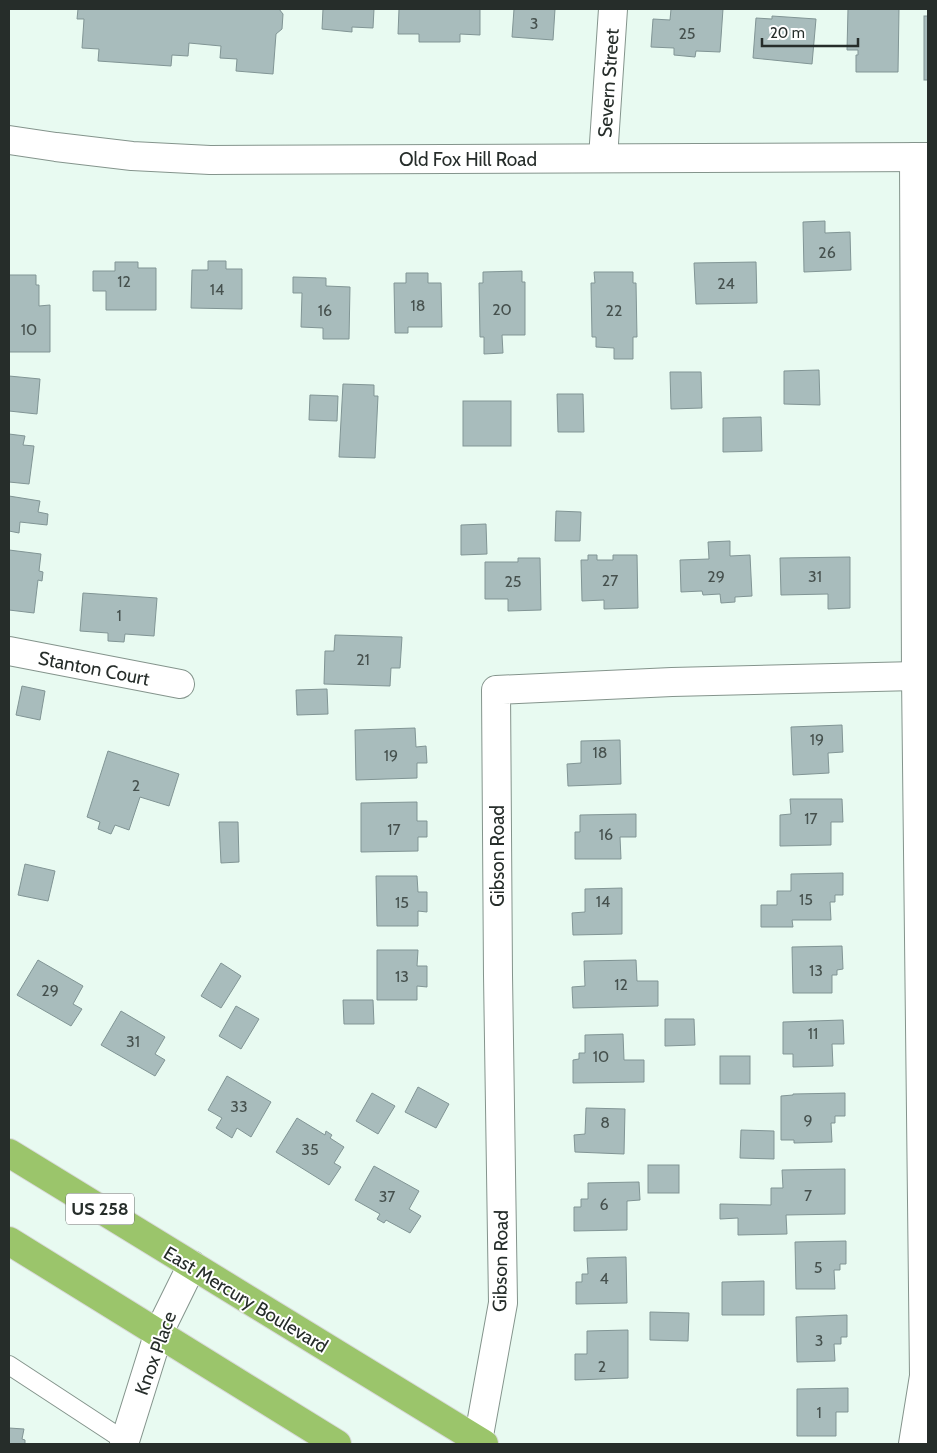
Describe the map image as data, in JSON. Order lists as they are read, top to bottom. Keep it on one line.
{"streets":{"main road":["US 258","East Mercury Boulevard"],"street":["Severn Street","Old Fox Hill Road","Stanton Court","Gibson Road","Knox Place"]},"crossings":[["Severn Street","Old Fox Hill Road"],["Gibson Road","East Mercury Boulevard"],["East Mercury Boulevard","Knox Place"]],"house_numbers":["3","25","26","12","24","14","18","20","16","22","10","29","31","27","25","1","21","19","18","19","2","17","17","16","15","14","15","13","13","12","29","11","31","10","33","9","8","35","7","37","6","5","4","3","2","1"],"scale_bar":"20 m"}
